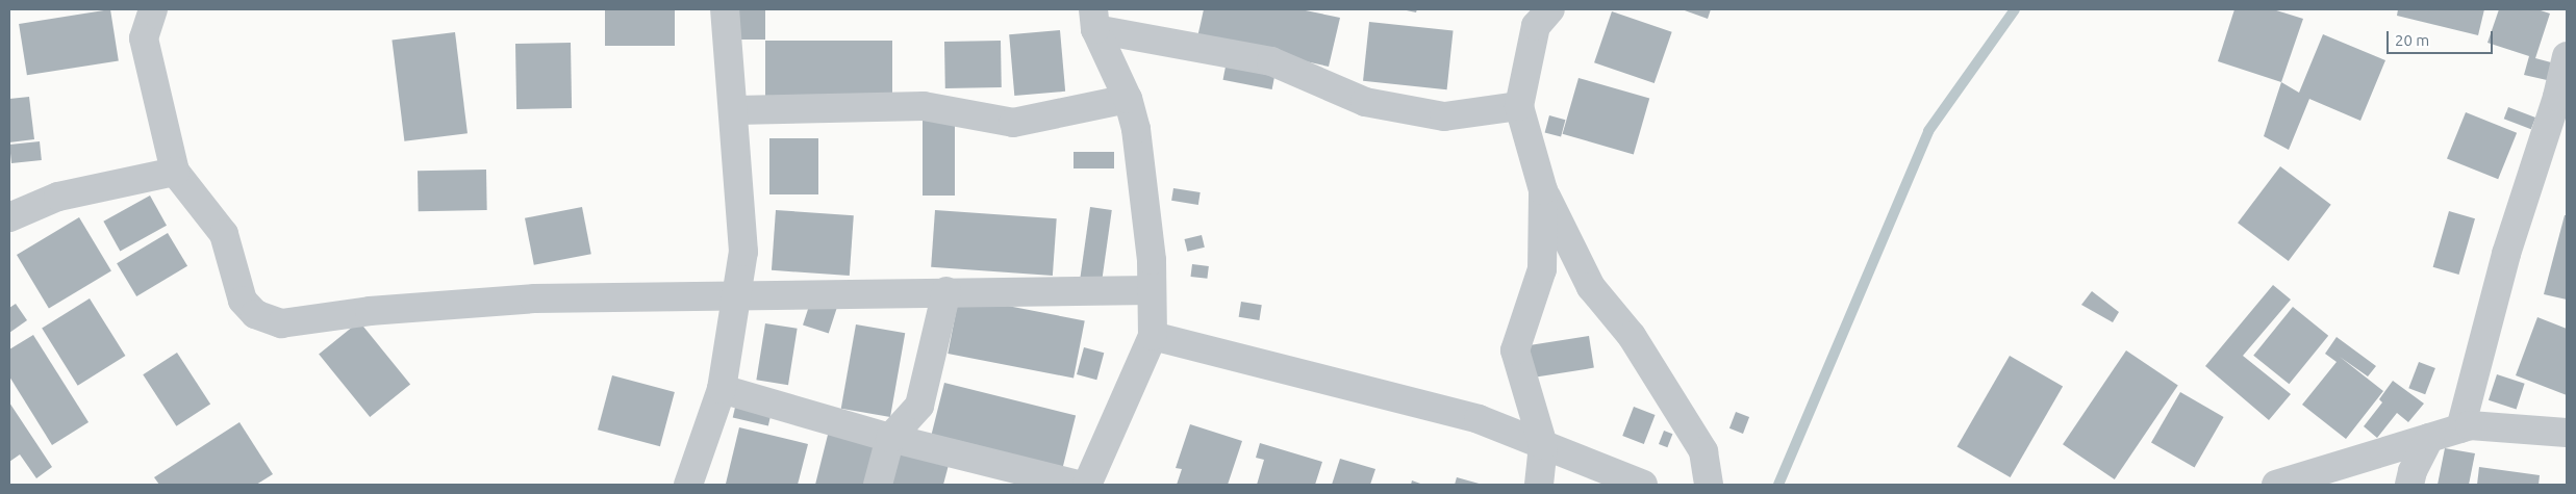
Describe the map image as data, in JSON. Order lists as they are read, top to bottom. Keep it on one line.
{"scale_bar":"20 m"}
